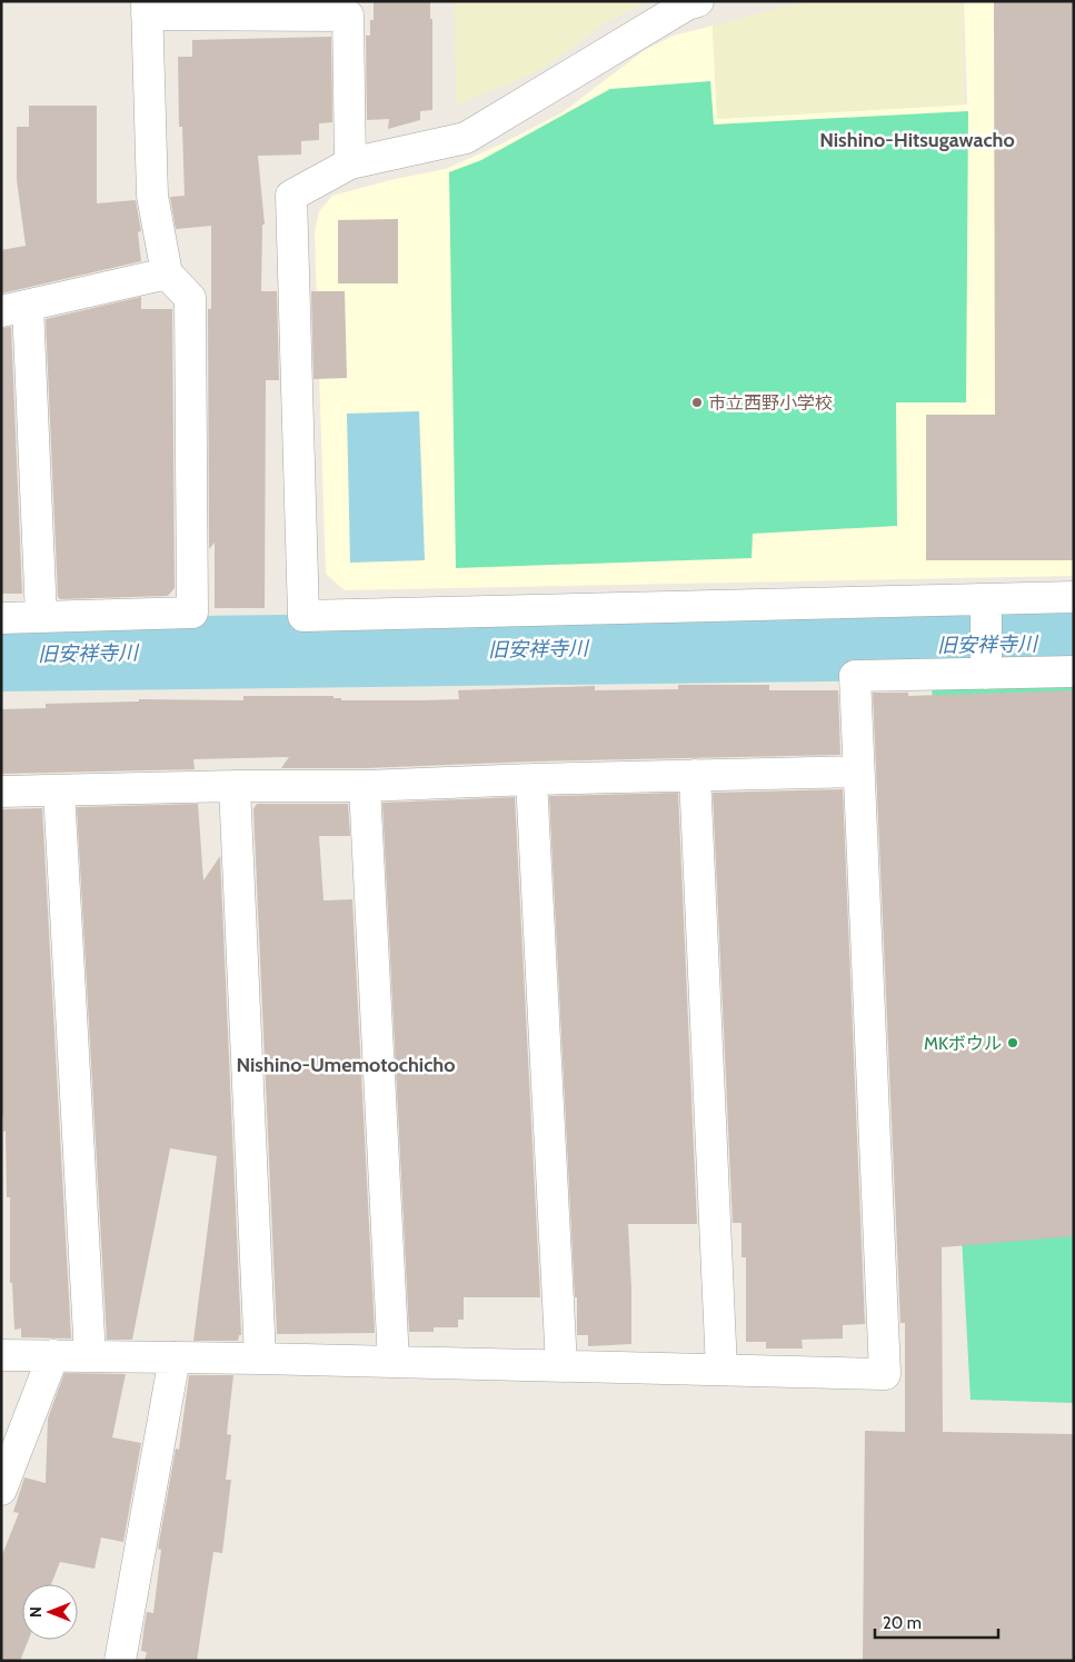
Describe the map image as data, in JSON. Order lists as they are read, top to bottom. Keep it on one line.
{"districts":["Nishino-Hitsugawacho","Nishino-Umemotochicho"],"water":["旧安祥寺川"],"places":["市立西野小学校","MKボウル"],"scale_bar":"20 m","north":"left"}
